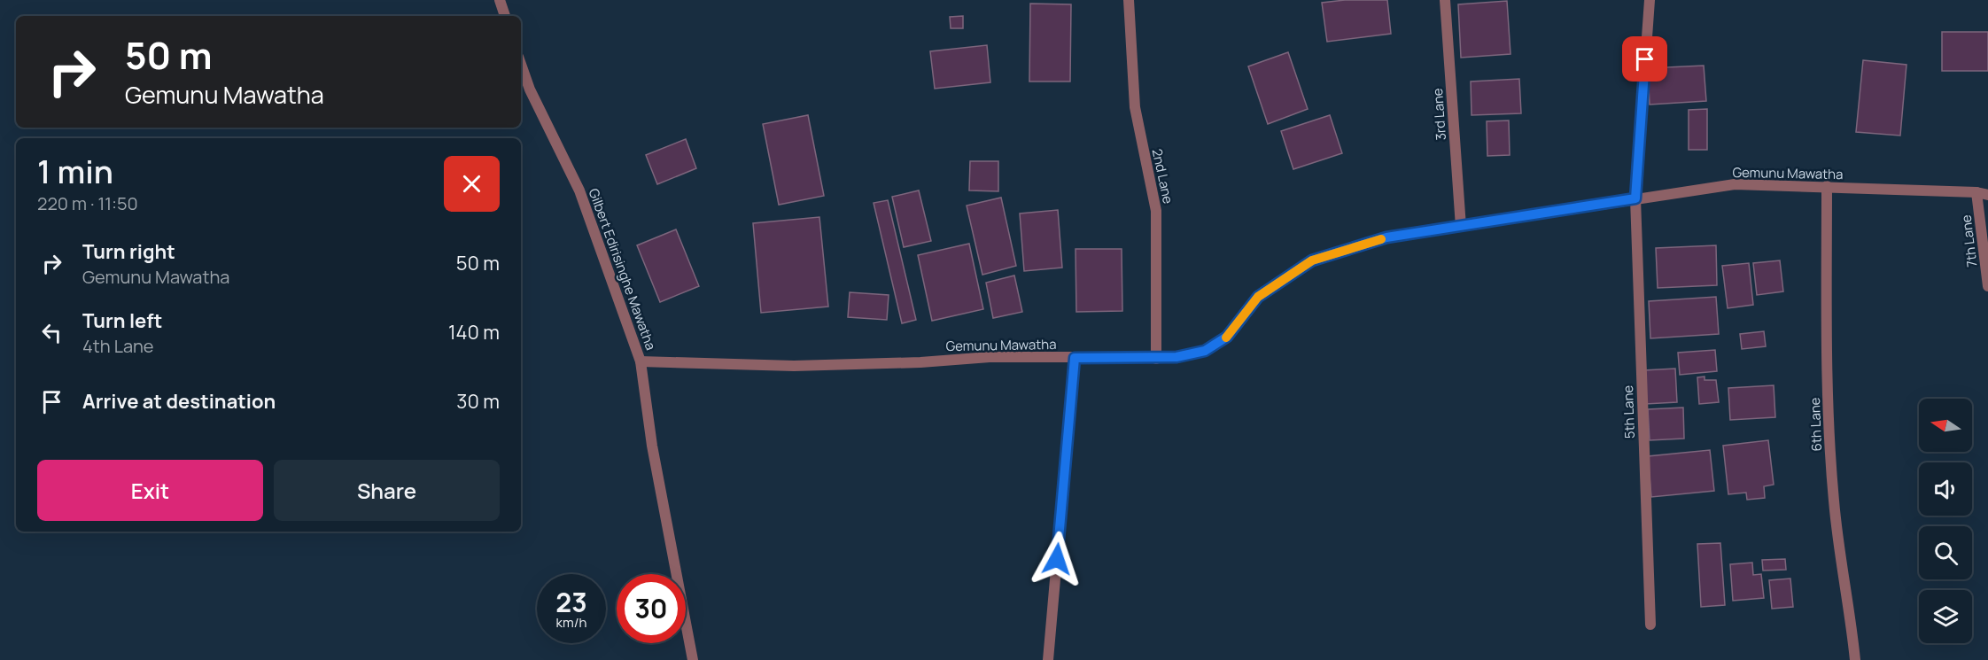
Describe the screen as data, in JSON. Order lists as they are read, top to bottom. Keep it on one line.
{"streets":{"street":["3rd Lane","Gemunu Mawatha","2nd Lane","7th Lane","Gilbert Edirisinghe Mawatha","5th Lane","6th Lane"]},"crossings":[["3rd Lane","Gemunu Mawatha"],["Gemunu Mawatha","2nd Lane"],["Gemunu Mawatha","7th Lane"],["Gemunu Mawatha","Gilbert Edirisinghe Mawatha"],["Gemunu Mawatha","5th Lane"],["Gemunu Mawatha","6th Lane"]],"north":"left","page":{"turn":["50 m","Gemunu Mawatha"],"heading":["1 min","220 m · 11:50"],"list":[{"name":"Turn right","note":"Gemunu Mawatha","value":"50 m"},{"name":"Turn left","note":"4th Lane","value":"140 m"},{"name":"Arrive at destination","value":"30 m"}],"buttons":["Exit","Share"],"speed":"23 km/h","limit":"30"}}
